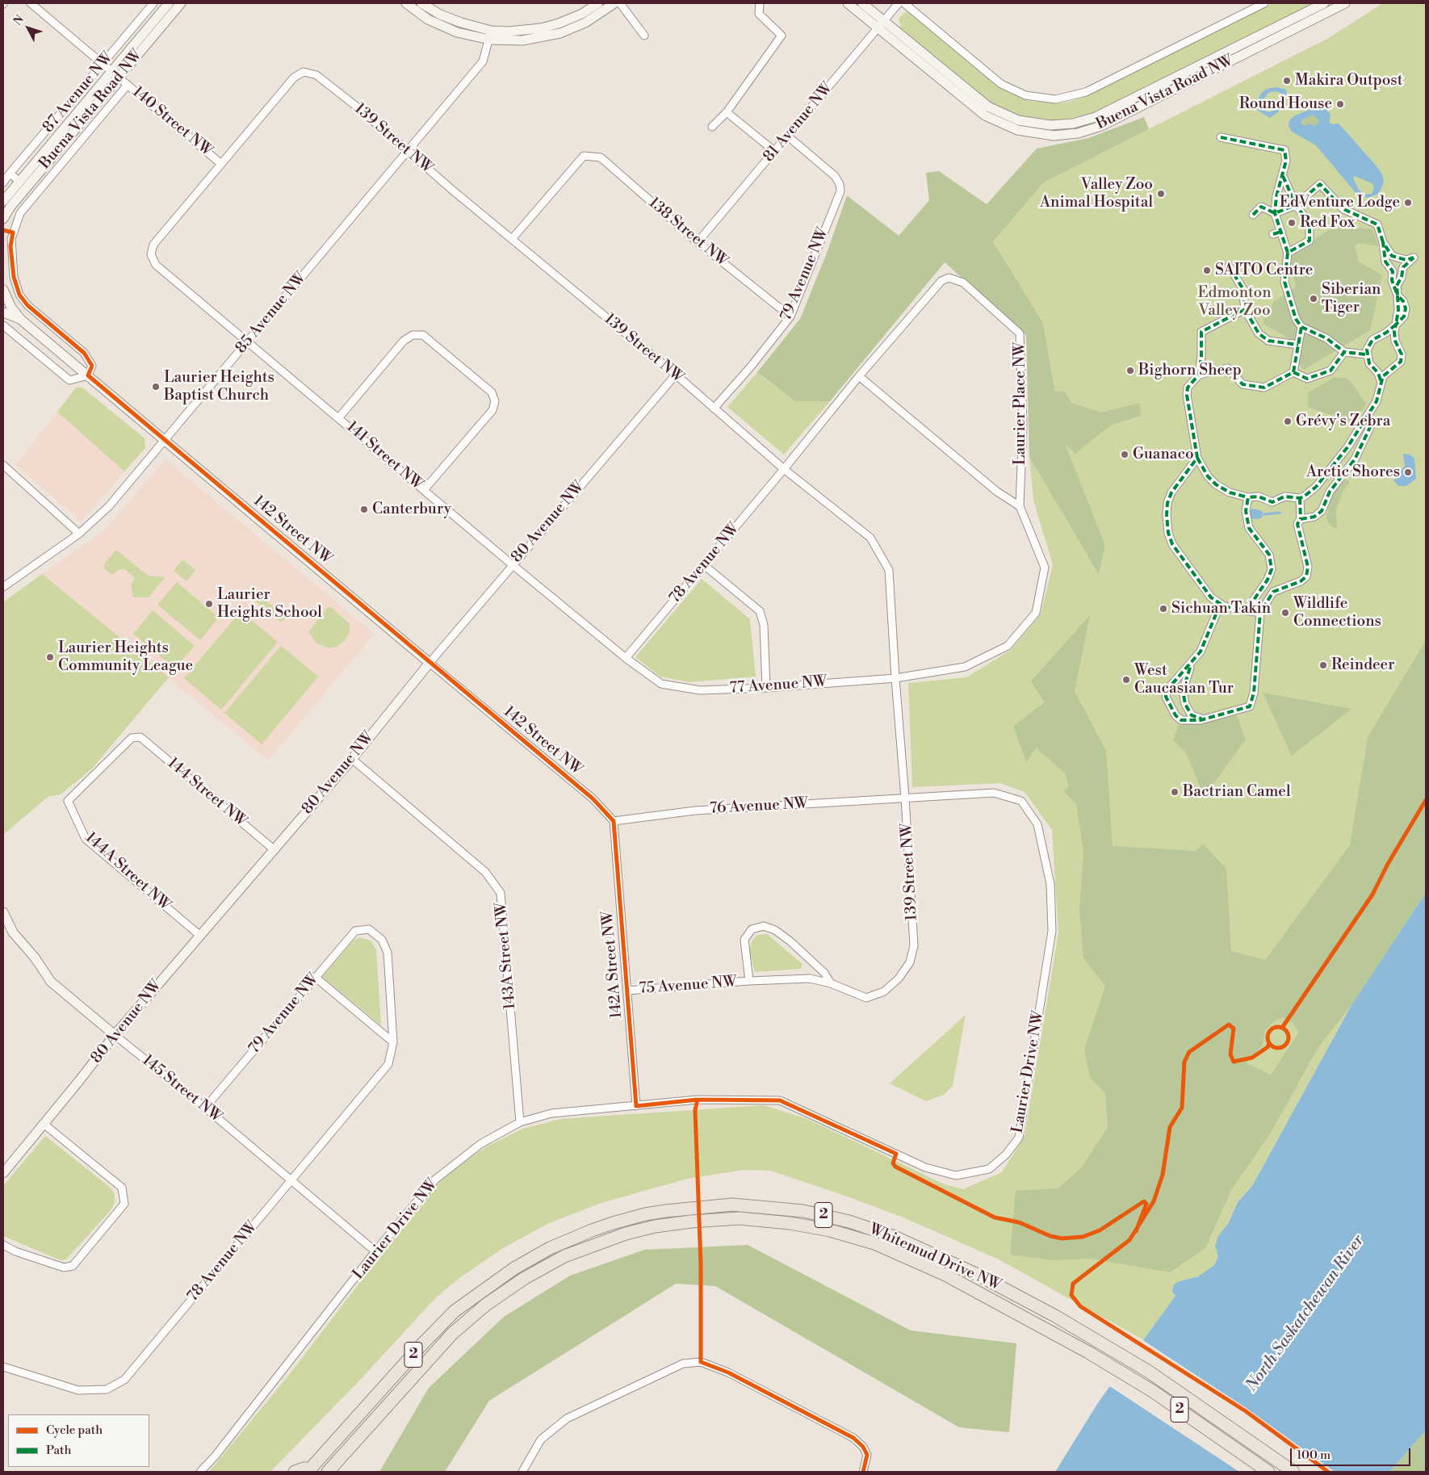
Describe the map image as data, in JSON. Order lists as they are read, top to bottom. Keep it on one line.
{"streets":{"highway":["2","Whitemud Drive NW"],"street":["87 Avenue NW","Buena Vista Road NW","140 Street NW","81 Avenue NW","139 Street NW","138 Street NW","79 Avenue NW","85 Avenue NW","Laurier Place NW","141 Street NW","80 Avenue NW","142 Street NW","78 Avenue NW","77 Avenue NW","144 Street NW","76 Avenue NW","144A Street NW","143A Street NW","142A Street NW","75 Avenue NW","Laurier Drive NW","145 Street NW"]},"crossings":[["87 Avenue NW","140 Street NW"],["Buena Vista Road NW","140 Street NW"],["Buena Vista Road NW","81 Avenue NW"],["Buena Vista Road NW","142 Street NW"],["140 Street NW","139 Street NW"],["140 Street NW","141 Street NW"],["81 Avenue NW","138 Street NW"],["81 Avenue NW","79 Avenue NW"],["139 Street NW","138 Street NW"],["139 Street NW","79 Avenue NW"],["139 Street NW","85 Avenue NW"],["139 Street NW","Laurier Place NW"],["139 Street NW","141 Street NW"],["139 Street NW","80 Avenue NW"],["139 Street NW","78 Avenue NW"],["139 Street NW","77 Avenue NW"],["139 Street NW","76 Avenue NW"],["139 Street NW","75 Avenue NW"],["139 Street NW","Laurier Drive NW"],["138 Street NW","79 Avenue NW"],["79 Avenue NW","78 Avenue NW"],["79 Avenue NW","145 Street NW"],["85 Avenue NW","141 Street NW"],["85 Avenue NW","142 Street NW"],["Laurier Place NW","78 Avenue NW"],["Laurier Place NW","77 Avenue NW"],["141 Street NW","80 Avenue NW"],["141 Street NW","78 Avenue NW"],["141 Street NW","77 Avenue NW"],["80 Avenue NW","142 Street NW"],["80 Avenue NW","144 Street NW"],["80 Avenue NW","144A Street NW"],["80 Avenue NW","143A Street NW"],["80 Avenue NW","145 Street NW"],["142 Street NW","76 Avenue NW"],["142 Street NW","142A Street NW"],["78 Avenue NW","145 Street NW"],["144 Street NW","144A Street NW"],["76 Avenue NW","142A Street NW"],["76 Avenue NW","Laurier Drive NW"],["143A Street NW","Laurier Drive NW"],["142A Street NW","75 Avenue NW"],["142A Street NW","Laurier Drive NW"],["Laurier Drive NW","145 Street NW"]],"water":["North Saskatchewan River"],"parks":["Edmonton Valley Zoo"],"places":["Makira Outpost","Round House","Valley Zoo Animal Hospital","EdVenture Lodge","Red Fox","SAITO Centre","Siberian Tiger","Bighorn Sheep","Laurier Heights Baptist Church","Grévy's Zebra","Guanaco","Arctic Shores","Canterbury","Laurier Heights School","Sichuan Takin","Wildlife Connections","Laurier Heights Community League","Reindeer","West Caucasian Tur","Bactrian Camel"],"legend":["Cycle path","Path"],"scale_bar":"100 m","north":"top left"}
